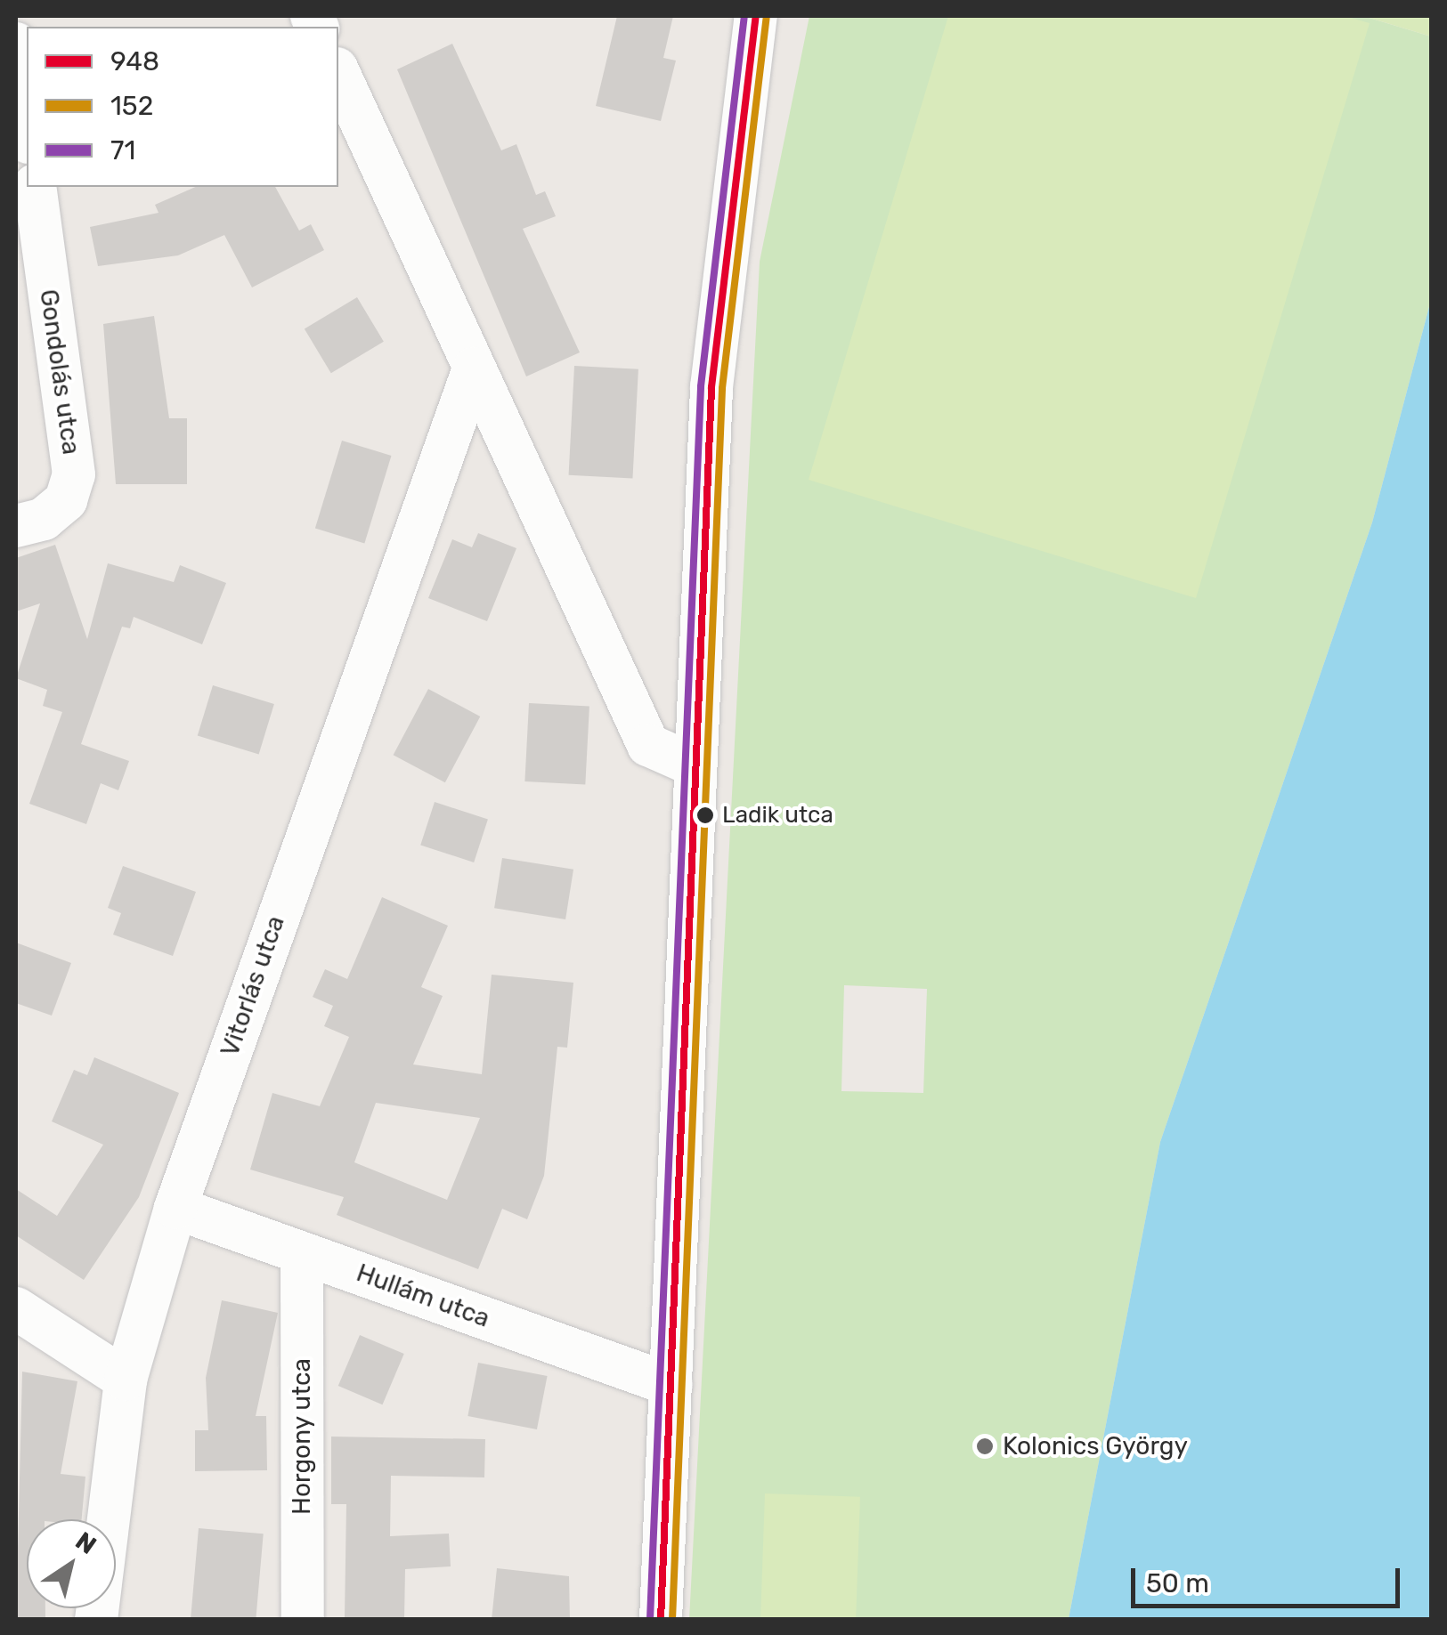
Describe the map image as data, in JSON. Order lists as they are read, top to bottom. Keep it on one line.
{"streets":{"street":["Gondolás utca","Vitorlás utca","Hullám utca","Horgony utca"]},"crossings":[["Vitorlás utca","Hullám utca"],["Hullám utca","Horgony utca"]],"places":["Ladik utca","Kolonics György"],"lines":["transit line 948","transit line 71","transit line 152"],"legend":["948","152","71"],"scale_bar":"50 m","north":"top right"}
